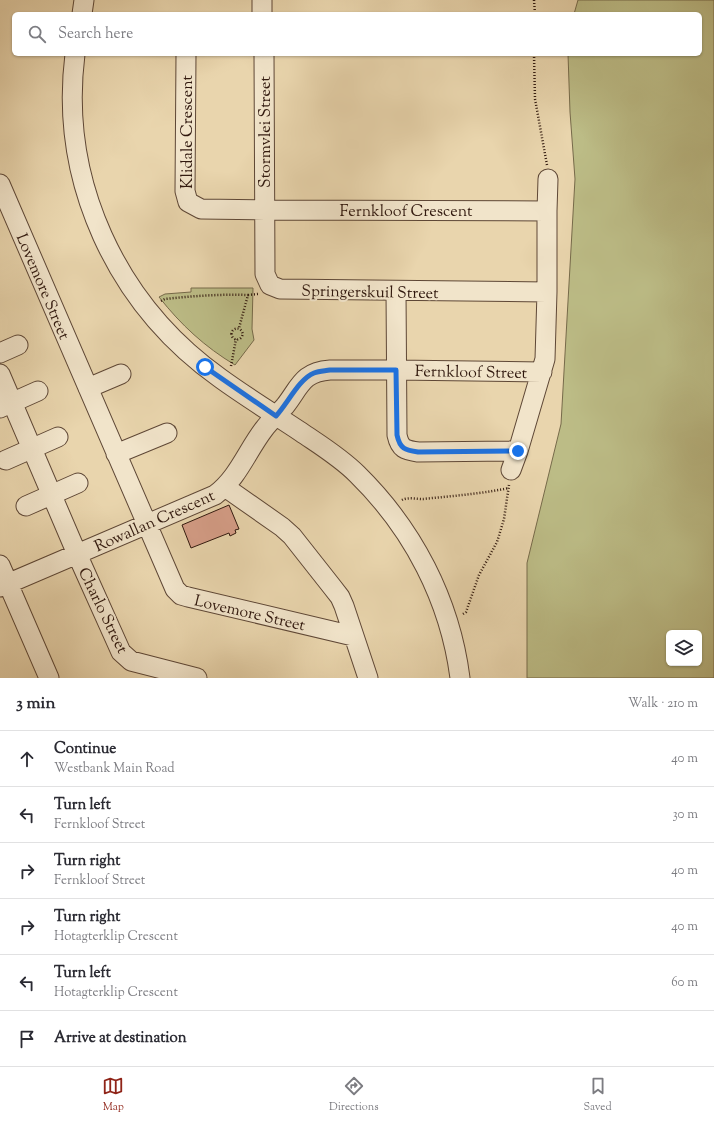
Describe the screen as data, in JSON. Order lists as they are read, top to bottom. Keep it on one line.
{"streets":{"street":["Klidale Crescent","Stormvlei Street","Fernkloof Crescent","Lovemore Street","Springerskuil Street","Fernkloof Street","Rowallan Crescent","Charlo Street"]},"crossings":[["Klidale Crescent","Stormvlei Street"],["Klidale Crescent","Fernkloof Crescent"],["Klidale Crescent","Springerskuil Street"],["Stormvlei Street","Fernkloof Crescent"],["Stormvlei Street","Springerskuil Street"],["Fernkloof Crescent","Springerskuil Street"],["Lovemore Street","Rowallan Crescent"],["Fernkloof Street","Rowallan Crescent"],["Rowallan Crescent","Charlo Street"]],"page":{"search":"Search here","heading":["3 min","Walk · 210 m"],"list":[["Continue","Westbank Main Road","40 m"],["Turn left","Fernkloof Street","30 m"],["Turn right","Fernkloof Street","40 m"],["Turn right","Hotagterklip Crescent","40 m"],["Turn left","Hotagterklip Crescent","60 m"],"Arrive at destination"],"nav":["Map","Directions","Saved"]}}
